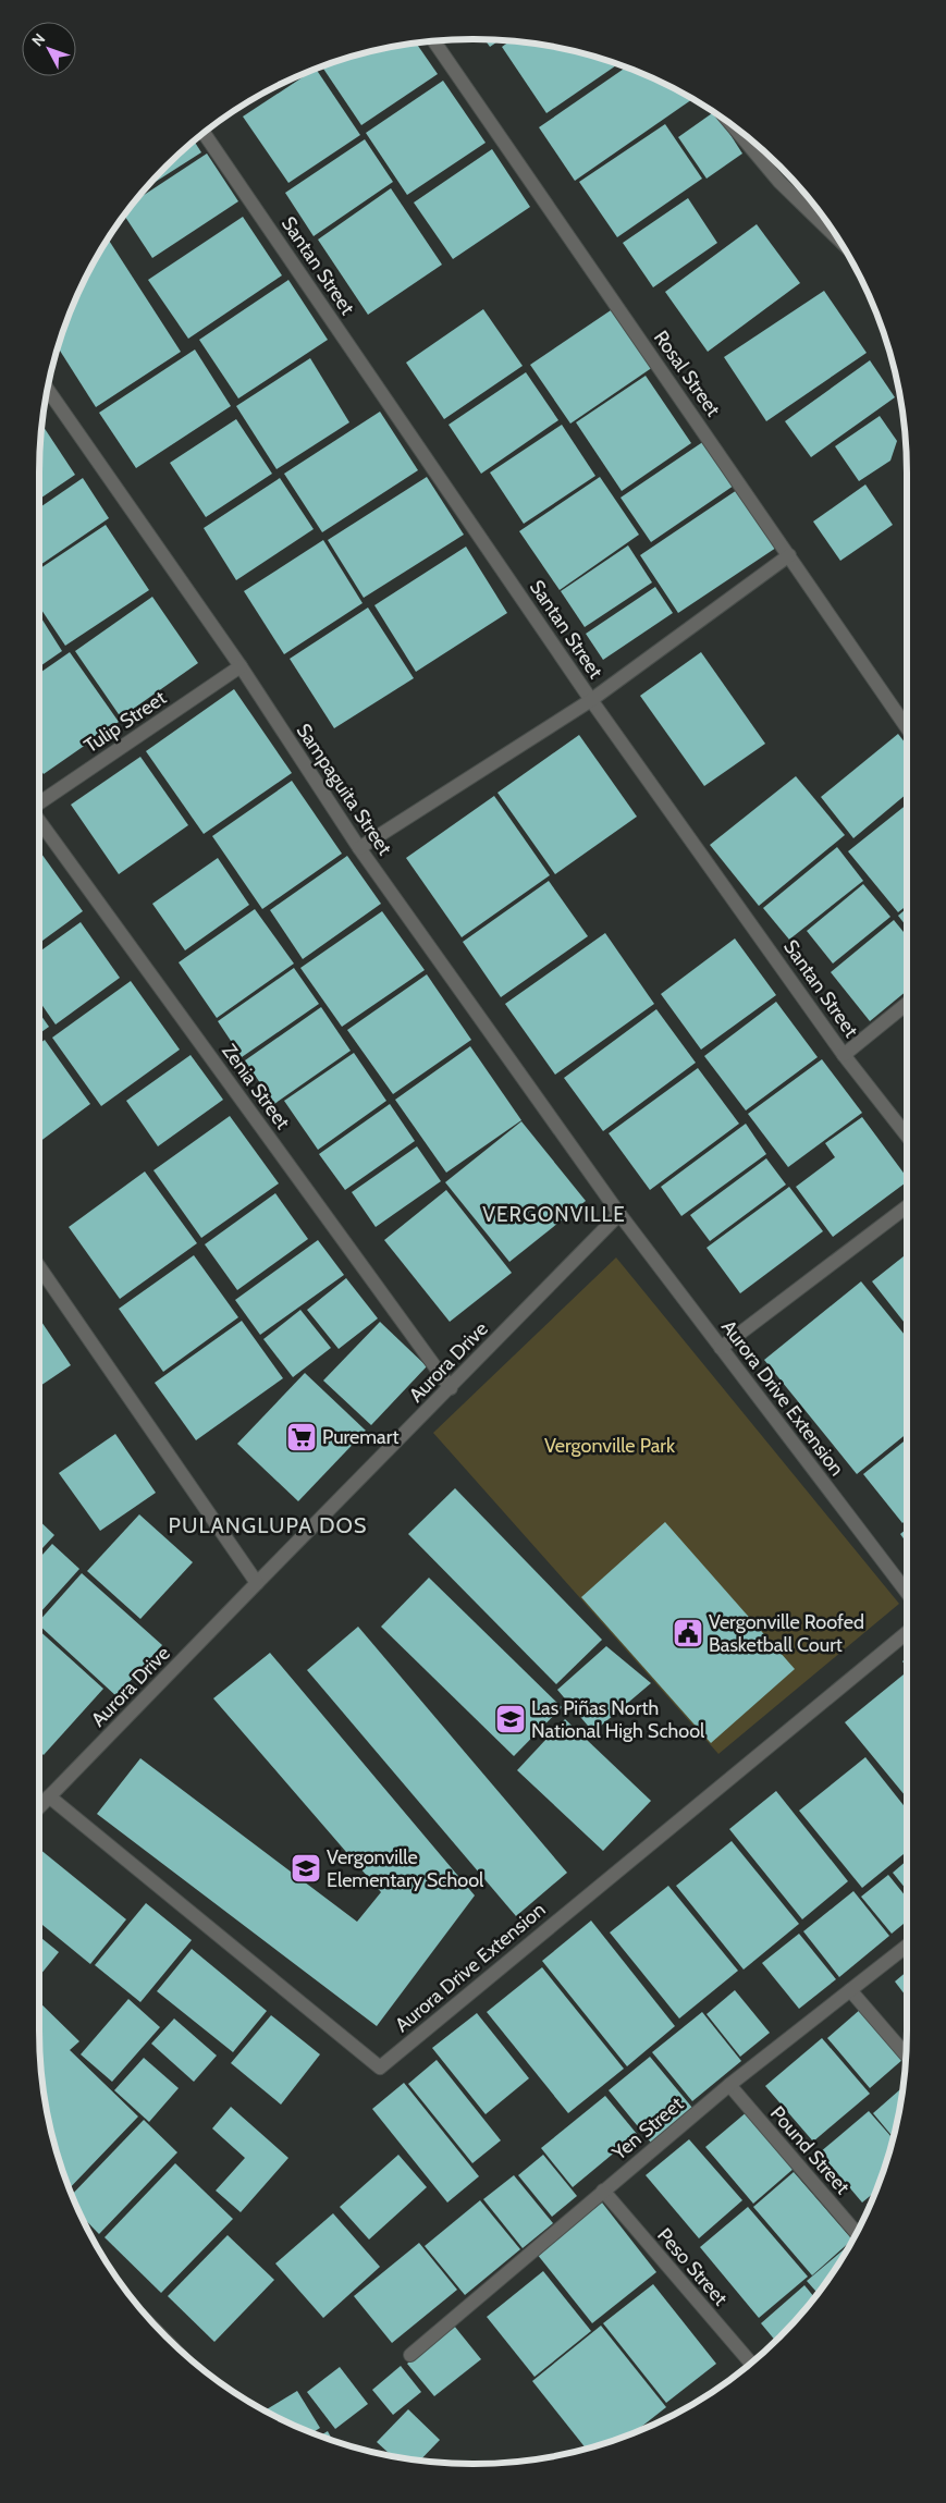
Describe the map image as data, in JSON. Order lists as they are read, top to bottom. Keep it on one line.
{"streets":{"street":["Santan Street","Rosal Street","Tulip Street","Sampaguita Street","Zenia Street","Aurora Drive","Aurora Drive Extension","Yen Street","Pound Street","Peso Street"]},"crossings":[["Tulip Street","Sampaguita Street"],["Sampaguita Street","Aurora Drive"],["Sampaguita Street","Aurora Drive Extension"],["Zenia Street","Aurora Drive"],["Aurora Drive","Aurora Drive Extension"],["Yen Street","Pound Street"],["Yen Street","Peso Street"]],"districts":["VERGONVILLE","PULANGLUPA DOS"],"parks":["Vergonville Park"],"places":{"supermarket":["Puremart"],"public building":["Vergonville Roofed Basketball Court"],"school or university":["Las Piñas North National High School","Vergonville Elementary School"]},"north":"top left"}
